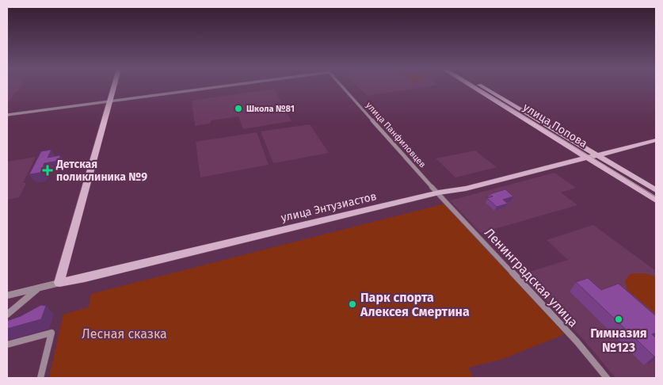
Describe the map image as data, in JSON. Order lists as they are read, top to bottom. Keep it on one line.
{"streets":{"street":["улица Попова","улица Панфиловцев","улица Энтузиастов","Ленинградская улица"]},"crossings":[["улица Попова","улица Энтузиастов"],["улица Панфиловцев","улица Энтузиастов"],["улица Панфиловцев","Ленинградская улица"],["улица Энтузиастов","Ленинградская улица"]],"parks":["Лесная сказка"],"places":{"other":["Школа №81","Парк спорта Алексея Смертина","Гимназия №123"],"health":["Детская поликлиника №9"]}}
